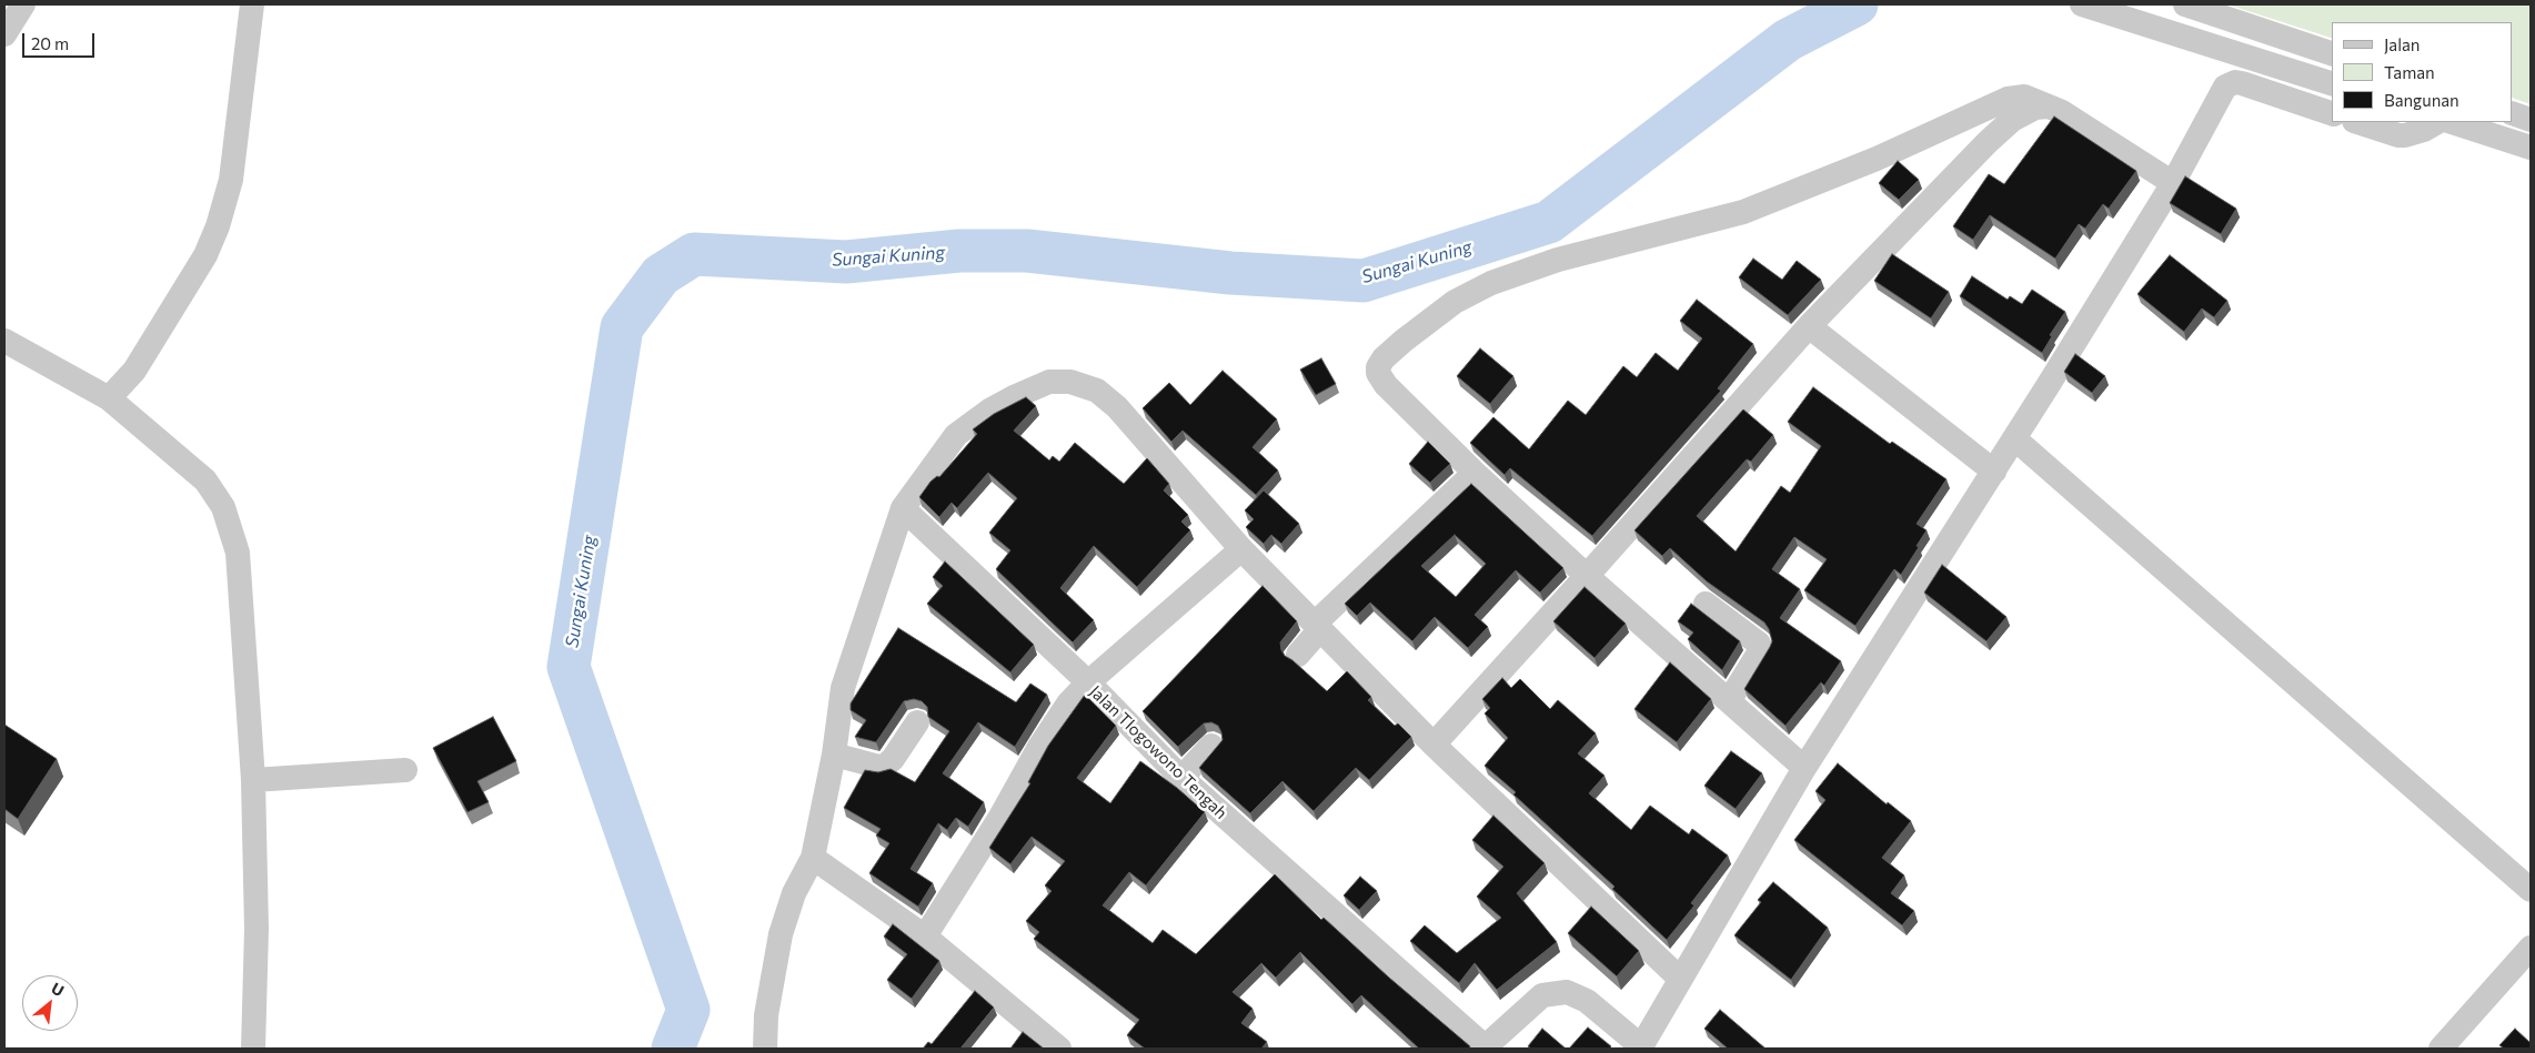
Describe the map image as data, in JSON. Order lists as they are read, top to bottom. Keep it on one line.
{"streets":{"street":["Jalan Tlogowono Tengah"]},"water":["Sungai Kuning"],"legend":["Jalan","Taman","Bangunan"],"scale_bar":"20 m","north":"top right"}
